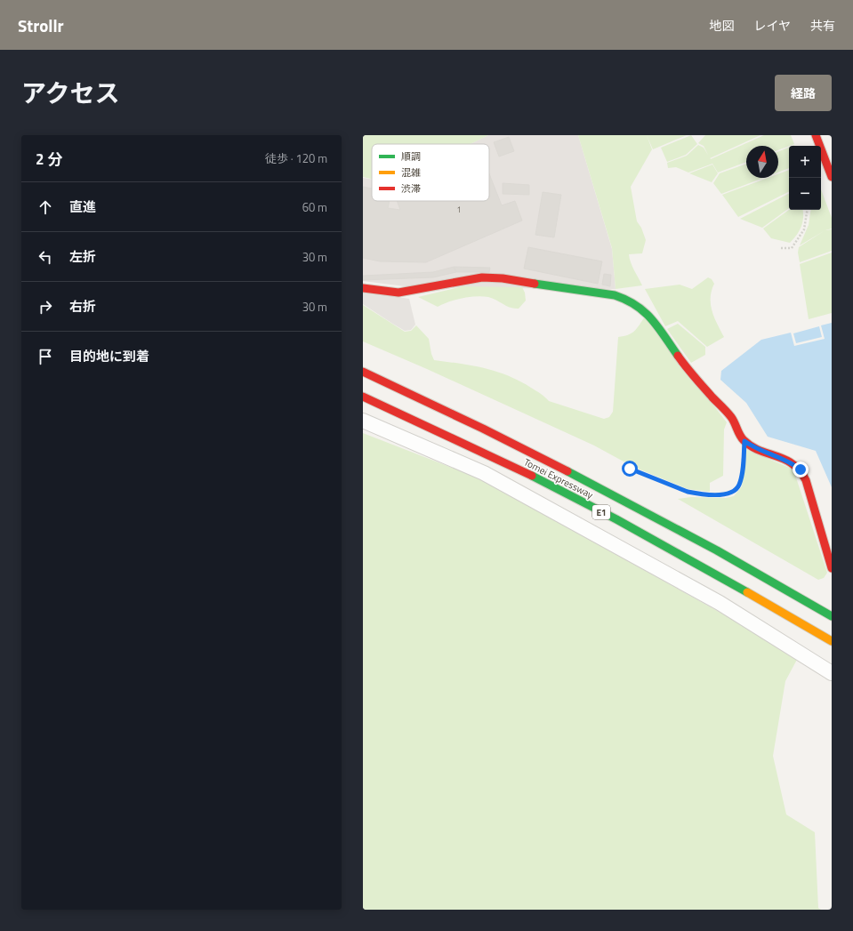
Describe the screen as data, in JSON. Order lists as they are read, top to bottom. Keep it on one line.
{"streets":{"main road":["Tomei Expressway","E1"]},"house_numbers":["1"],"legend":["順調","混雑","渋滞"],"north":"top","page":{"header":"Strollr","nav":["地図","レイヤ","共有"],"title":"アクセス","buttons":"経路","heading":["2 分","徒歩 · 120 m"],"map_buttons":["+","−"],"list":[["直進","60 m"],["左折","30 m"],["右折","30 m"],"目的地に到着"]}}
